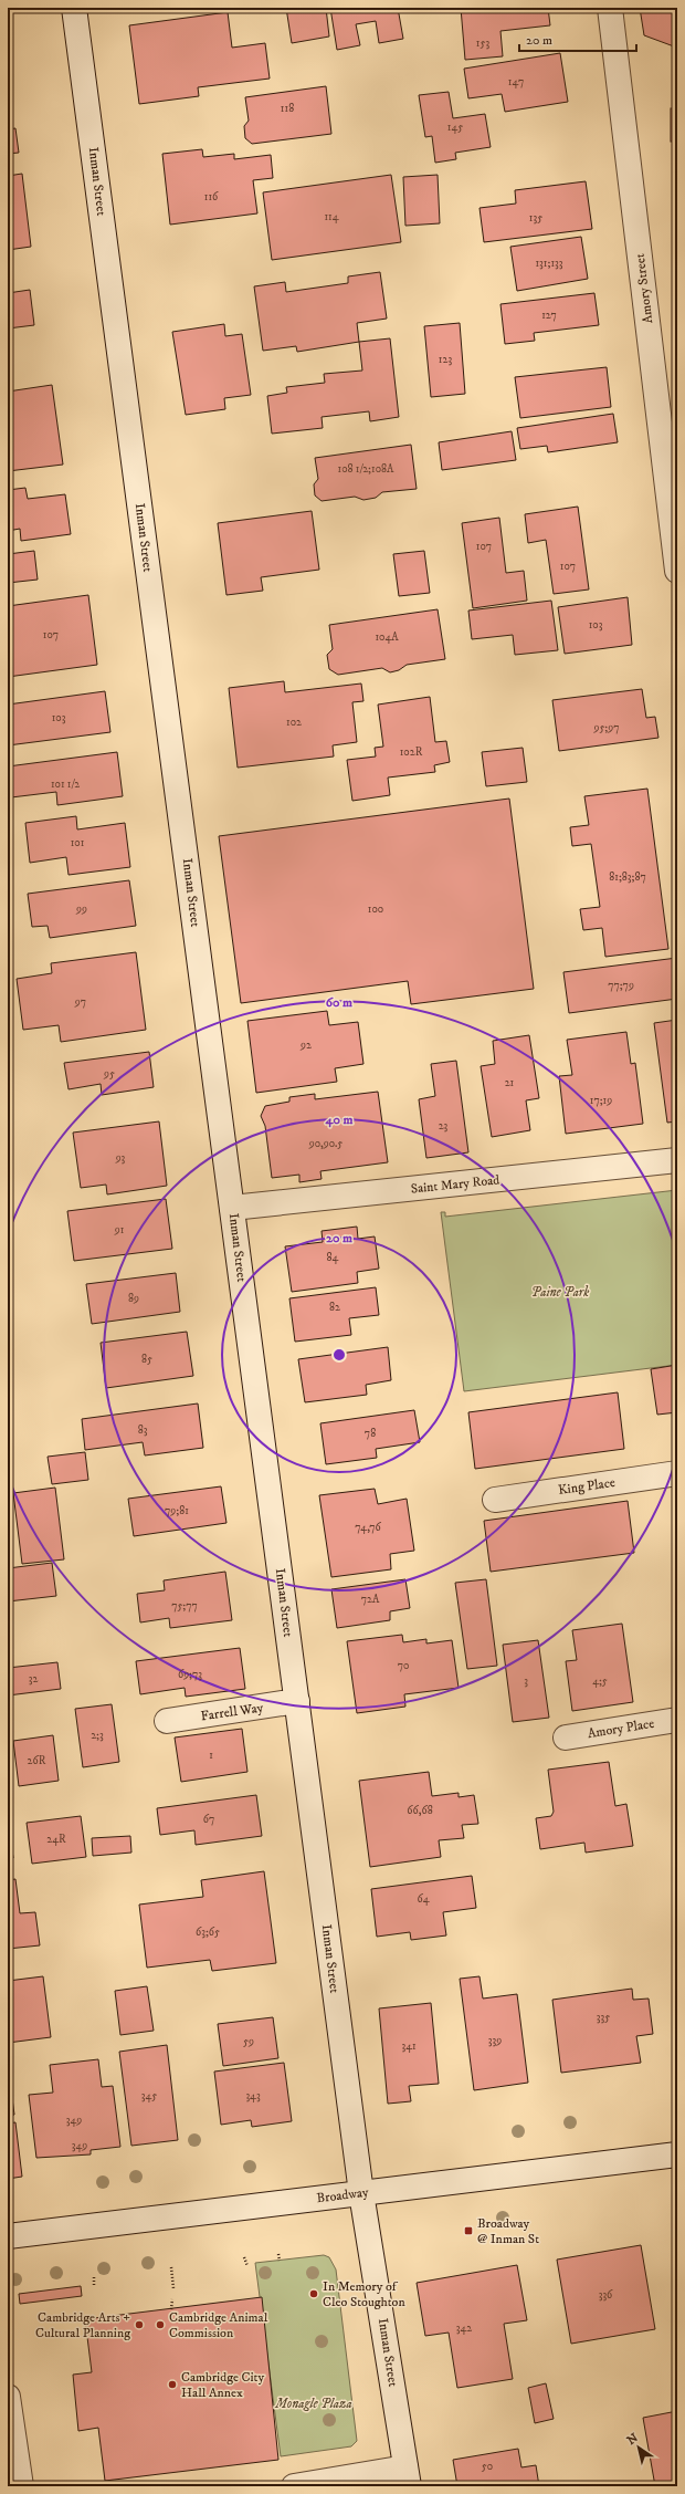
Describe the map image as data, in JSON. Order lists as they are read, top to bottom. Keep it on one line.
{"streets":{"main road":["Inman Street","Amory Street","Saint Mary Road","King Place","Farrell Way","Amory Place","Broadway"]},"crossings":[["Inman Street","Saint Mary Road"],["Inman Street","Farrell Way"],["Inman Street","Broadway"]],"parks":["Paine Park","Monagle Plaza"],"places":{"transit":["Broadway @ Inman St"],"other":["In Memory of Cleo Stoughton","Cambridge Arts + Cultural Planning","Cambridge Animal Commission","Cambridge City Hall Annex"]},"house_numbers":["153","147","118","145","116","114","135","131;133","127","123","108 1/2;108A","107","107","103","107","104A","103","102","95;97","102R","101 1/2","101","81;83;87","99","100","77;79","97","92","95","21","17;19","23","90,90.5","93","91","84","89","82","85","83","78","79;81","74,76","72A","75;77","70","69;73","32","3","4;5","2;3","1","26R","66,68","67","24R","64","63;65","335","339","59","341","345","343","349","349","336","342","50"],"scale_bar":"20 m","north":"top left","rings":["60 m","40 m","20 m"]}
